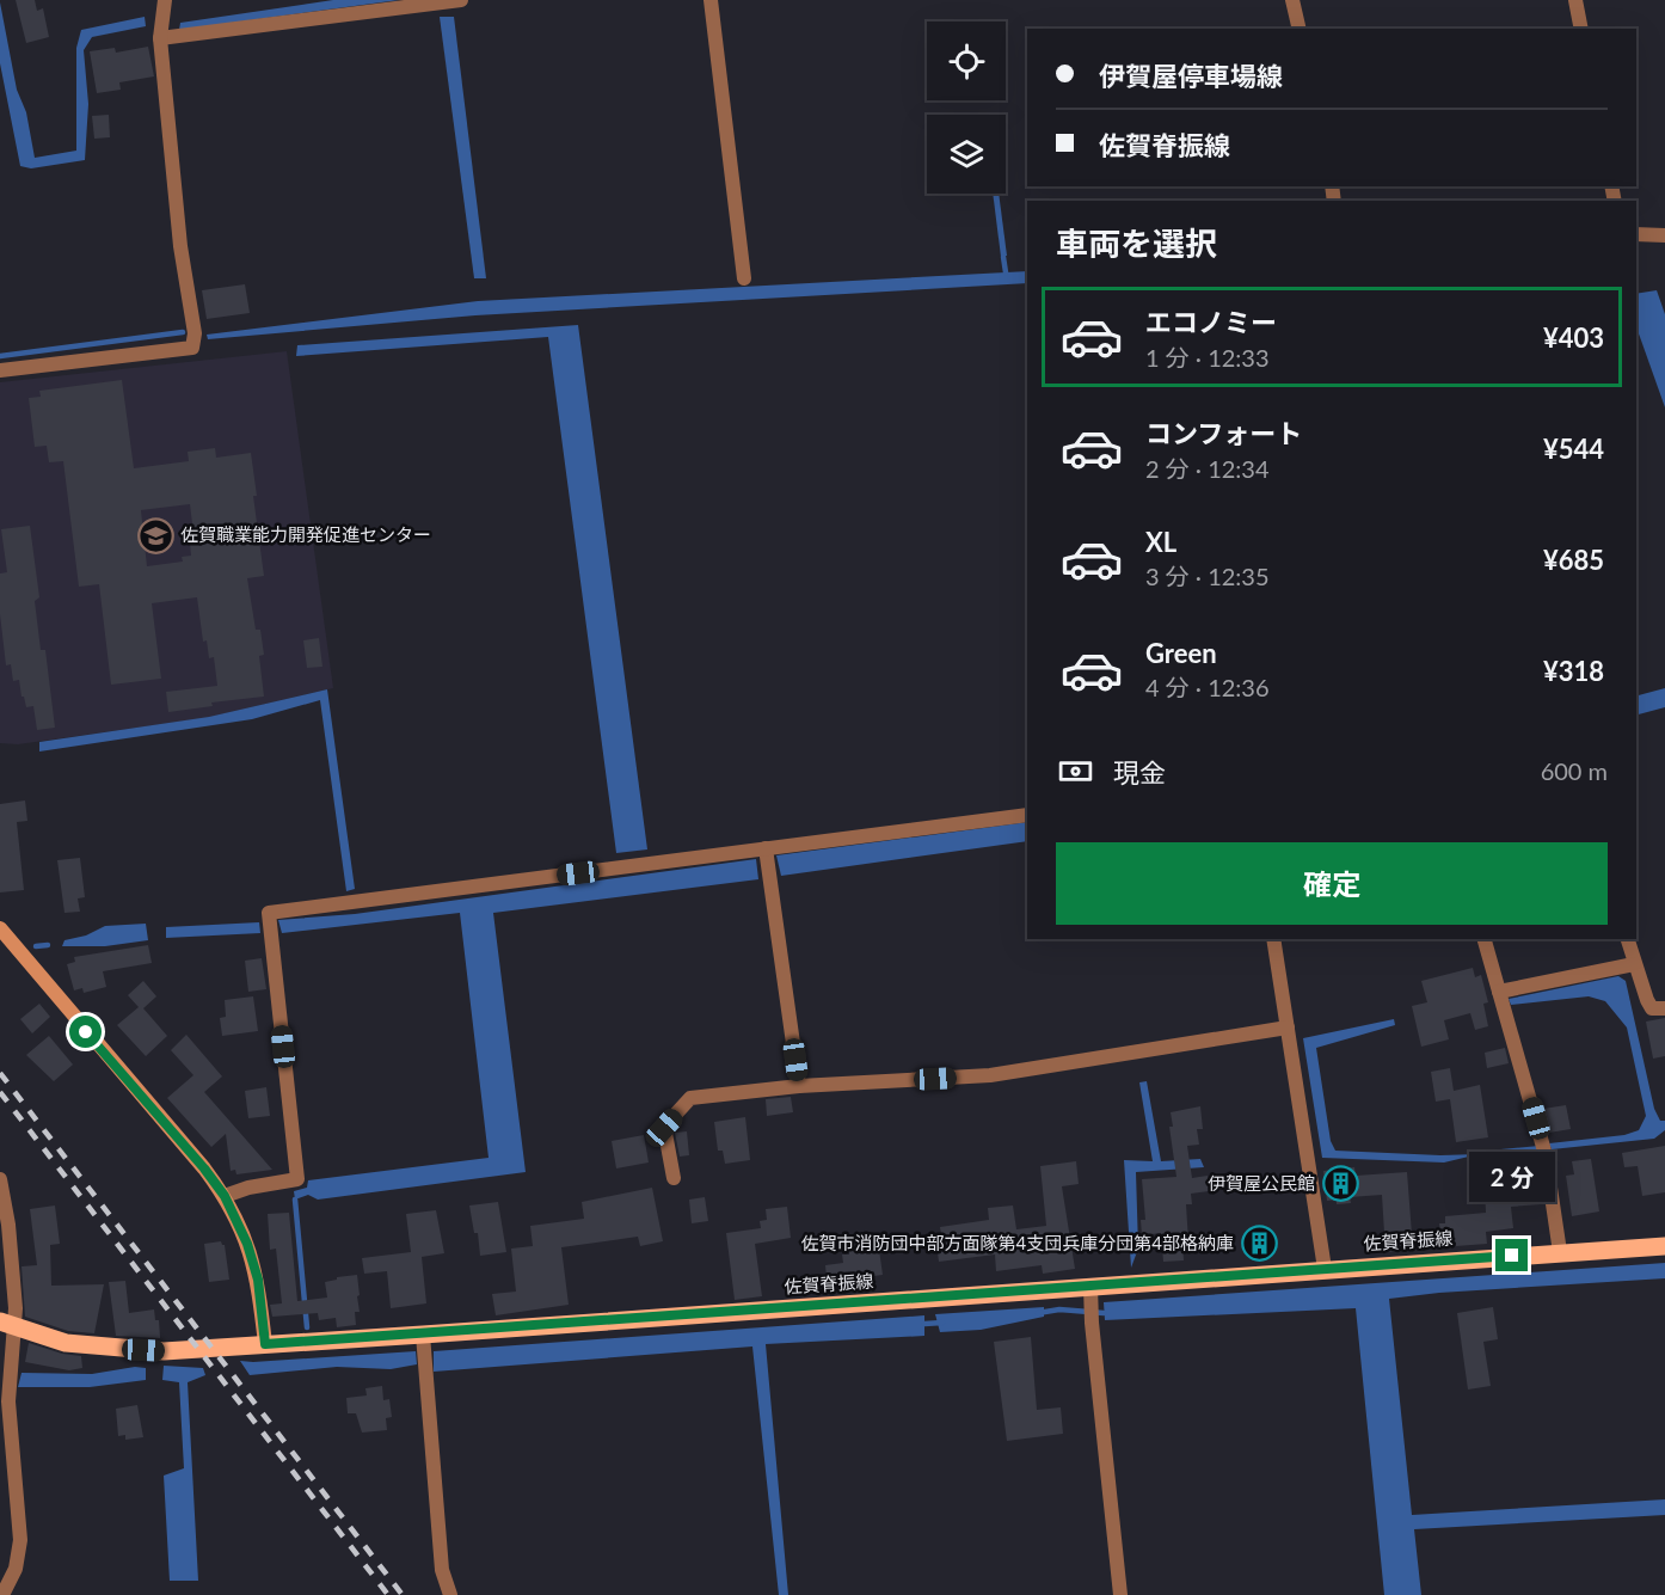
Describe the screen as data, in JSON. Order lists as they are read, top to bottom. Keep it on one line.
{"streets":{"main road":["佐賀脊振線"]},"places":{"school or university":["佐賀職業能力開発促進センター"],"building":["伊賀屋公民館","佐賀市消防団中部方面隊第4支団兵庫分団第4部格納庫"]},"page":{"banner":["伊賀屋停車場線","佐賀脊振線"],"heading":"車両を選択","list":[{"name":"エコノミー","note":"1 分 · 12:33","value":"¥403"},{"name":"コンフォート","note":"2 分 · 12:34","value":"¥544"},{"name":"XL","note":"3 分 · 12:35","value":"¥685"},{"name":"Green","note":"4 分 · 12:36","value":"¥318"}],"pay":["現金","600 m"],"buttons":"確定","bubble":"2 分"}}
